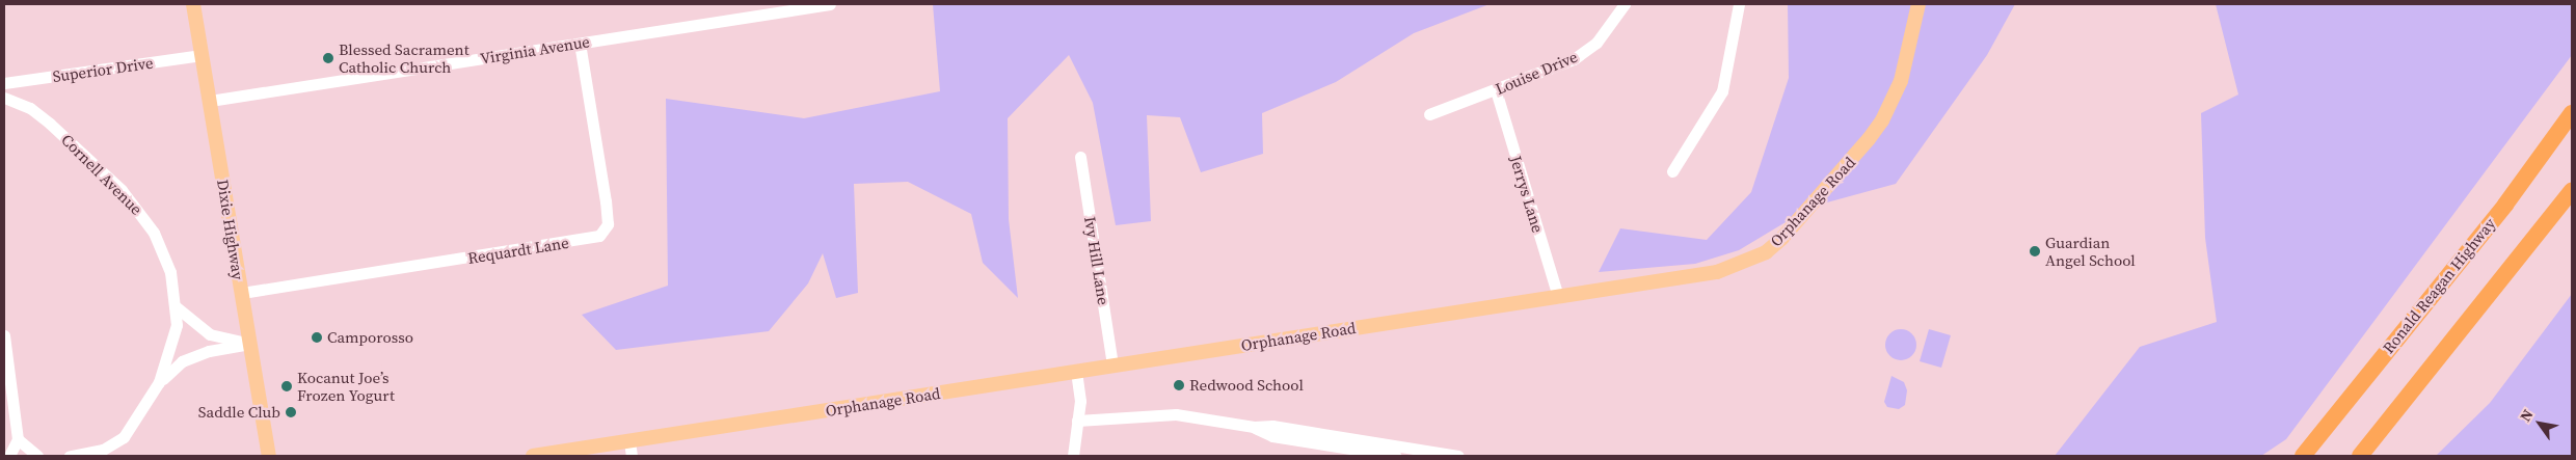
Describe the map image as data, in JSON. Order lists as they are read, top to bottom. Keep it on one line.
{"streets":{"highway":["Ronald Reagan Highway"],"main road":["Orphanage Road","Dixie Highway"],"street":["Virginia Avenue","Superior Drive","Louise Drive","Cornell Avenue","Jerrys Lane","Requardt Lane","Ivy Hill Lane"]},"crossings":[["Virginia Avenue","Dixie Highway"],["Virginia Avenue","Requardt Lane"],["Superior Drive","Dixie Highway"],["Louise Drive","Jerrys Lane"],["Jerrys Lane","Orphanage Road"],["Orphanage Road","Ivy Hill Lane"],["Dixie Highway","Requardt Lane"]],"places":["Blessed Sacrament Catholic Church","Guardian Angel School","Camporosso","Redwood School","Kocanut Joe’s Frozen Yogurt","Saddle Club"],"north":"top left"}
